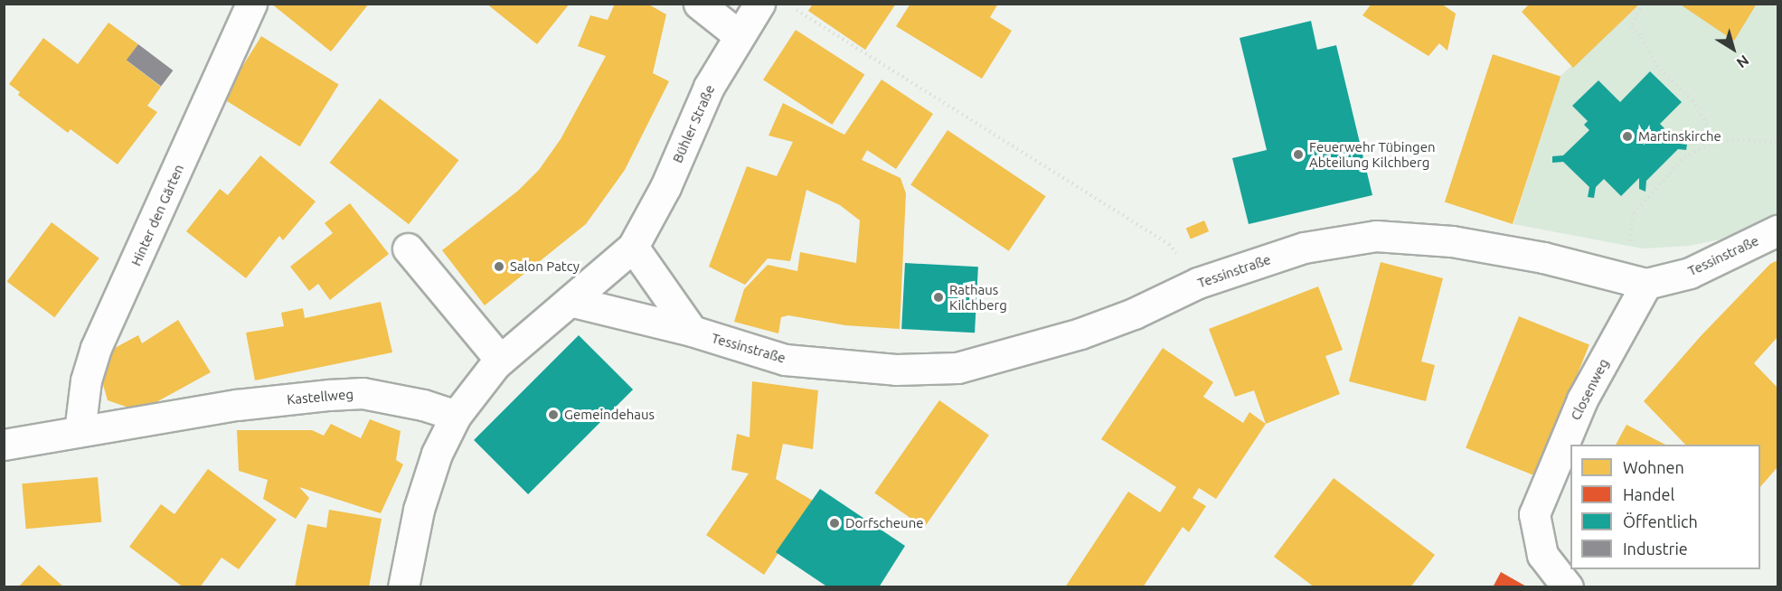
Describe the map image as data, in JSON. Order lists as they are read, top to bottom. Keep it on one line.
{"streets":{"street":["Bühler Straße","Hinter den Gärten","Tessinstraße","Closenweg","Kastellweg"]},"crossings":[["Hinter den Gärten","Kastellweg"],["Tessinstraße","Closenweg"]],"places":["Martinskirche","Feuerwehr Tübingen Abteilung Kilchberg","Salon Patcy","Rathaus Kilchberg","Gemeindehaus","Dorfscheune"],"legend":["Wohnen","Handel","Öffentlich","Industrie"],"north":"bottom right"}
